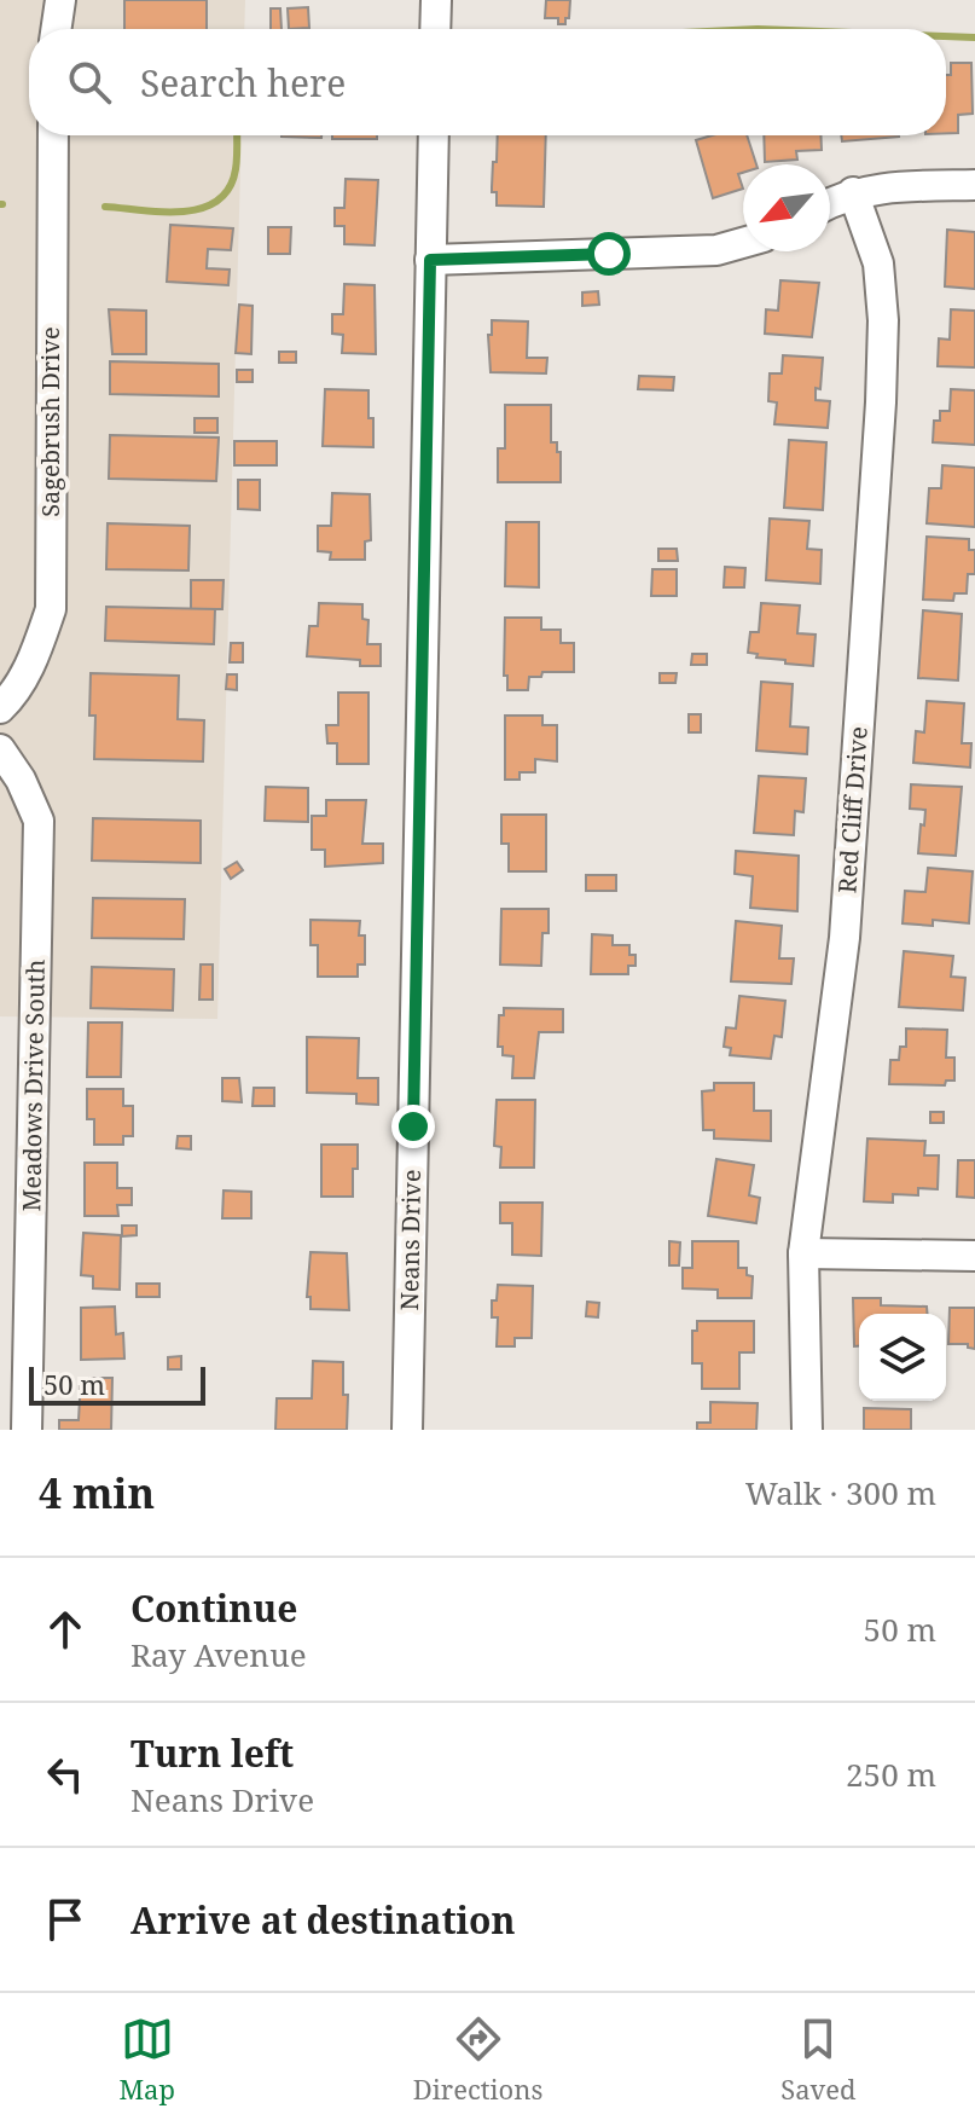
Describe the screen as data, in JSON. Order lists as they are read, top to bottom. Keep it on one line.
{"streets":{"street":["Sagebrush Drive","Red Cliff Drive","Meadows Drive South","Neans Drive"]},"scale_bar":"50 m","north":"bottom left","page":{"search":"Search here","scale":"50 m","heading":["4 min","Walk · 300 m"],"list":[["Continue","Ray Avenue","50 m"],["Turn left","Neans Drive","250 m"],"Arrive at destination"],"nav":["Map","Directions","Saved"]}}
